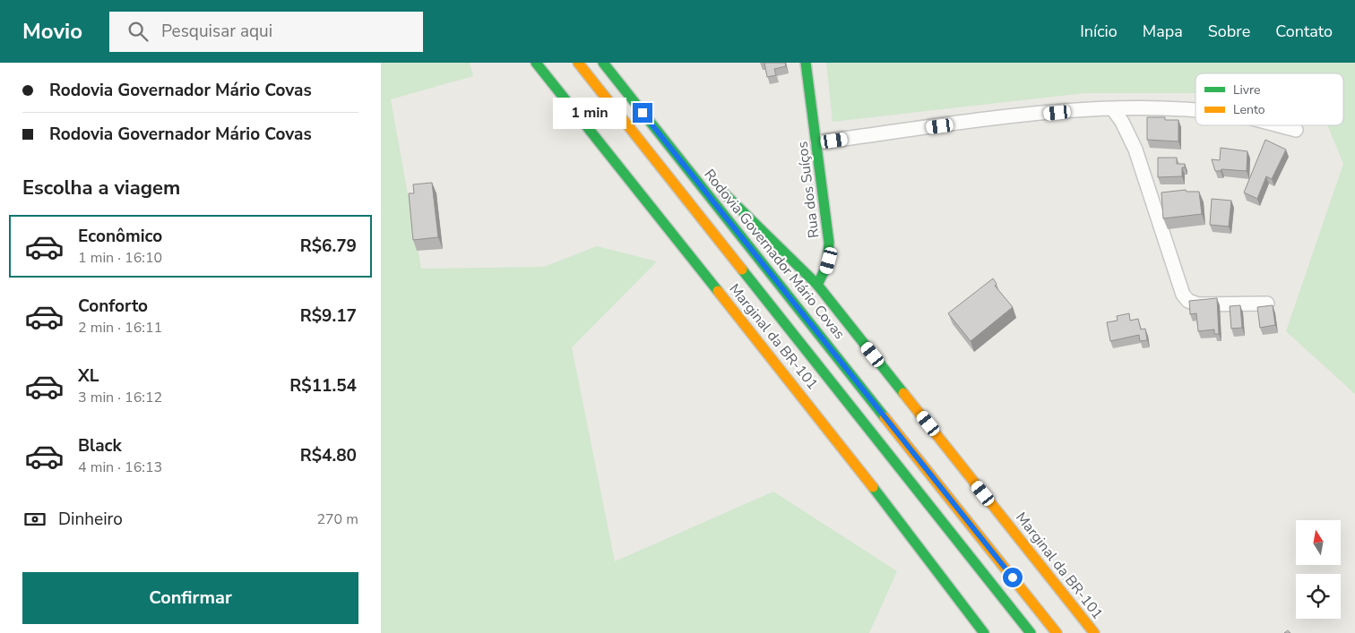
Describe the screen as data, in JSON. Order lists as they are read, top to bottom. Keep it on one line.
{"streets":{"main road":["Rua dos Suíços","Rodovia Governador Mário Covas","Marginal da BR-101"]},"crossings":[["Rua dos Suíços","Marginal da BR-101"],["Rodovia Governador Mário Covas","Marginal da BR-101"]],"legend":["Livre","Lento"],"north":"top","page":{"header":"Movio","search":"Pesquisar aqui","nav":["Início","Mapa","Sobre","Contato"],"banner":["Rodovia Governador Mário Covas","Rodovia Governador Mário Covas"],"bubble":"1 min","heading":"Escolha a viagem","list":[{"name":"Econômico","note":"1 min · 16:10","value":"R$6.79"},{"name":"Conforto","note":"2 min · 16:11","value":"R$9.17"},{"name":"XL","note":"3 min · 16:12","value":"R$11.54"},{"name":"Black","note":"4 min · 16:13","value":"R$4.80"}],"pay":["Dinheiro","270 m"],"buttons":"Confirmar"}}
